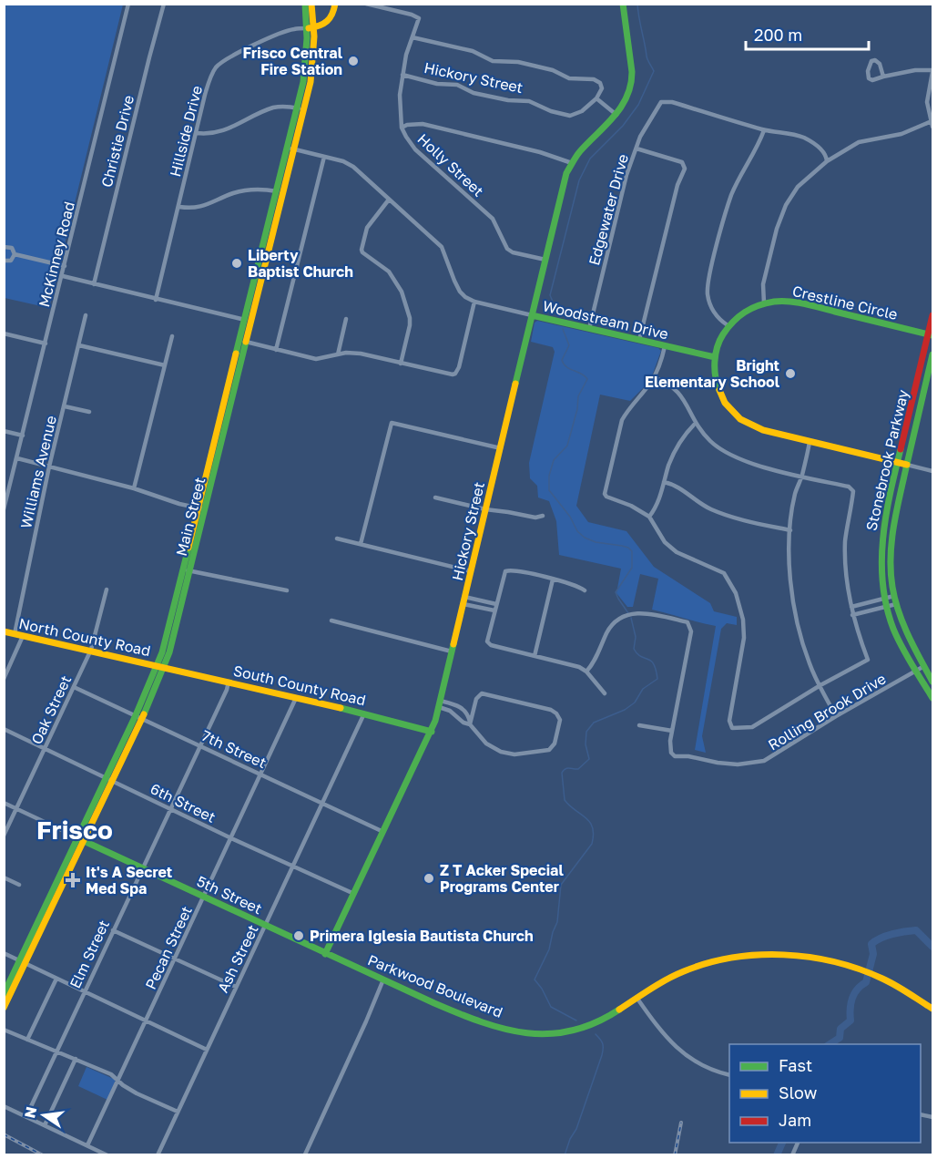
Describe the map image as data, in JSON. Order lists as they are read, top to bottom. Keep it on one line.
{"streets":{"main road":["Hickory Street","Crestline Circle","Woodstream Drive","Stonebrook Parkway","Main Street","North County Road","South County Road","5th Street","Parkwood Boulevard"],"street":["Hillside Drive","Christie Drive","Holly Street","Edgewater Drive","McKinney Road","Williams Avenue","Oak Street","Rolling Brook Drive","7th Street","6th Street","Pecan Street","Elm Street","Ash Street"]},"crossings":[["Hickory Street","Holly Street"],["Hickory Street","Woodstream Drive"],["Hickory Street","South County Road"],["Hickory Street","7th Street"],["Hickory Street","6th Street"],["Hickory Street","5th Street"],["Hickory Street","Parkwood Boulevard"],["Hillside Drive","Main Street"],["Edgewater Drive","Woodstream Drive"],["Crestline Circle","Woodstream Drive"],["Crestline Circle","Stonebrook Parkway"],["Stonebrook Parkway","Rolling Brook Drive"],["Williams Avenue","North County Road"],["Main Street","North County Road"],["Main Street","South County Road"],["Main Street","7th Street"],["Main Street","6th Street"],["Main Street","5th Street"],["North County Road","South County Road"],["North County Road","Oak Street"],["South County Road","Pecan Street"],["South County Road","Elm Street"],["South County Road","Ash Street"],["Oak Street","7th Street"],["Oak Street","6th Street"],["Oak Street","5th Street"],["7th Street","Pecan Street"],["7th Street","Elm Street"],["7th Street","Ash Street"],["6th Street","Pecan Street"],["6th Street","Elm Street"],["6th Street","Ash Street"],["5th Street","Pecan Street"],["5th Street","Elm Street"],["5th Street","Ash Street"],["5th Street","Parkwood Boulevard"]],"districts":["Frisco"],"places":{"other":["Frisco Central Fire Station","Liberty Baptist Church","Bright Elementary School","Z T Acker Special Programs Center","Primera Iglesia Bautista Church"],"health":["It's A Secret Med Spa"]},"legend":["Fast","Slow","Jam"],"scale_bar":"200 m","north":"left"}
